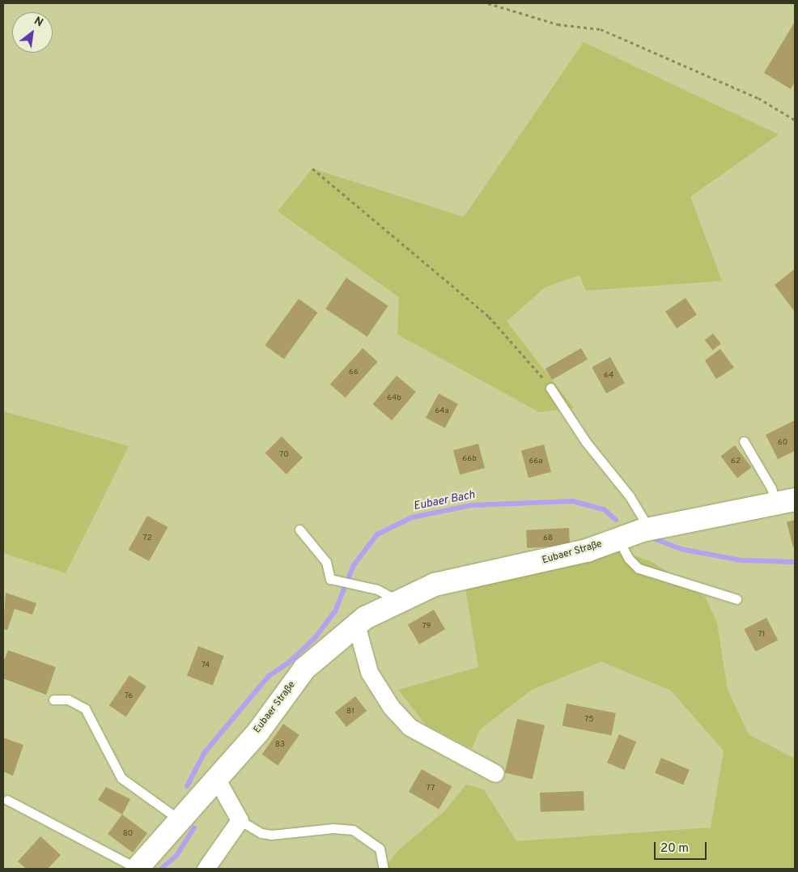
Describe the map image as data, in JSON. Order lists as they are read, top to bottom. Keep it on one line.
{"streets":{"street":["Eubaer Straße"]},"water":["Eubaer Bach"],"house_numbers":["66","64","64b","64a","60","70","66b","66a","62","72","68","79","71","74","76","81","75","83","77","80"],"scale_bar":"20 m","north":"top right"}
